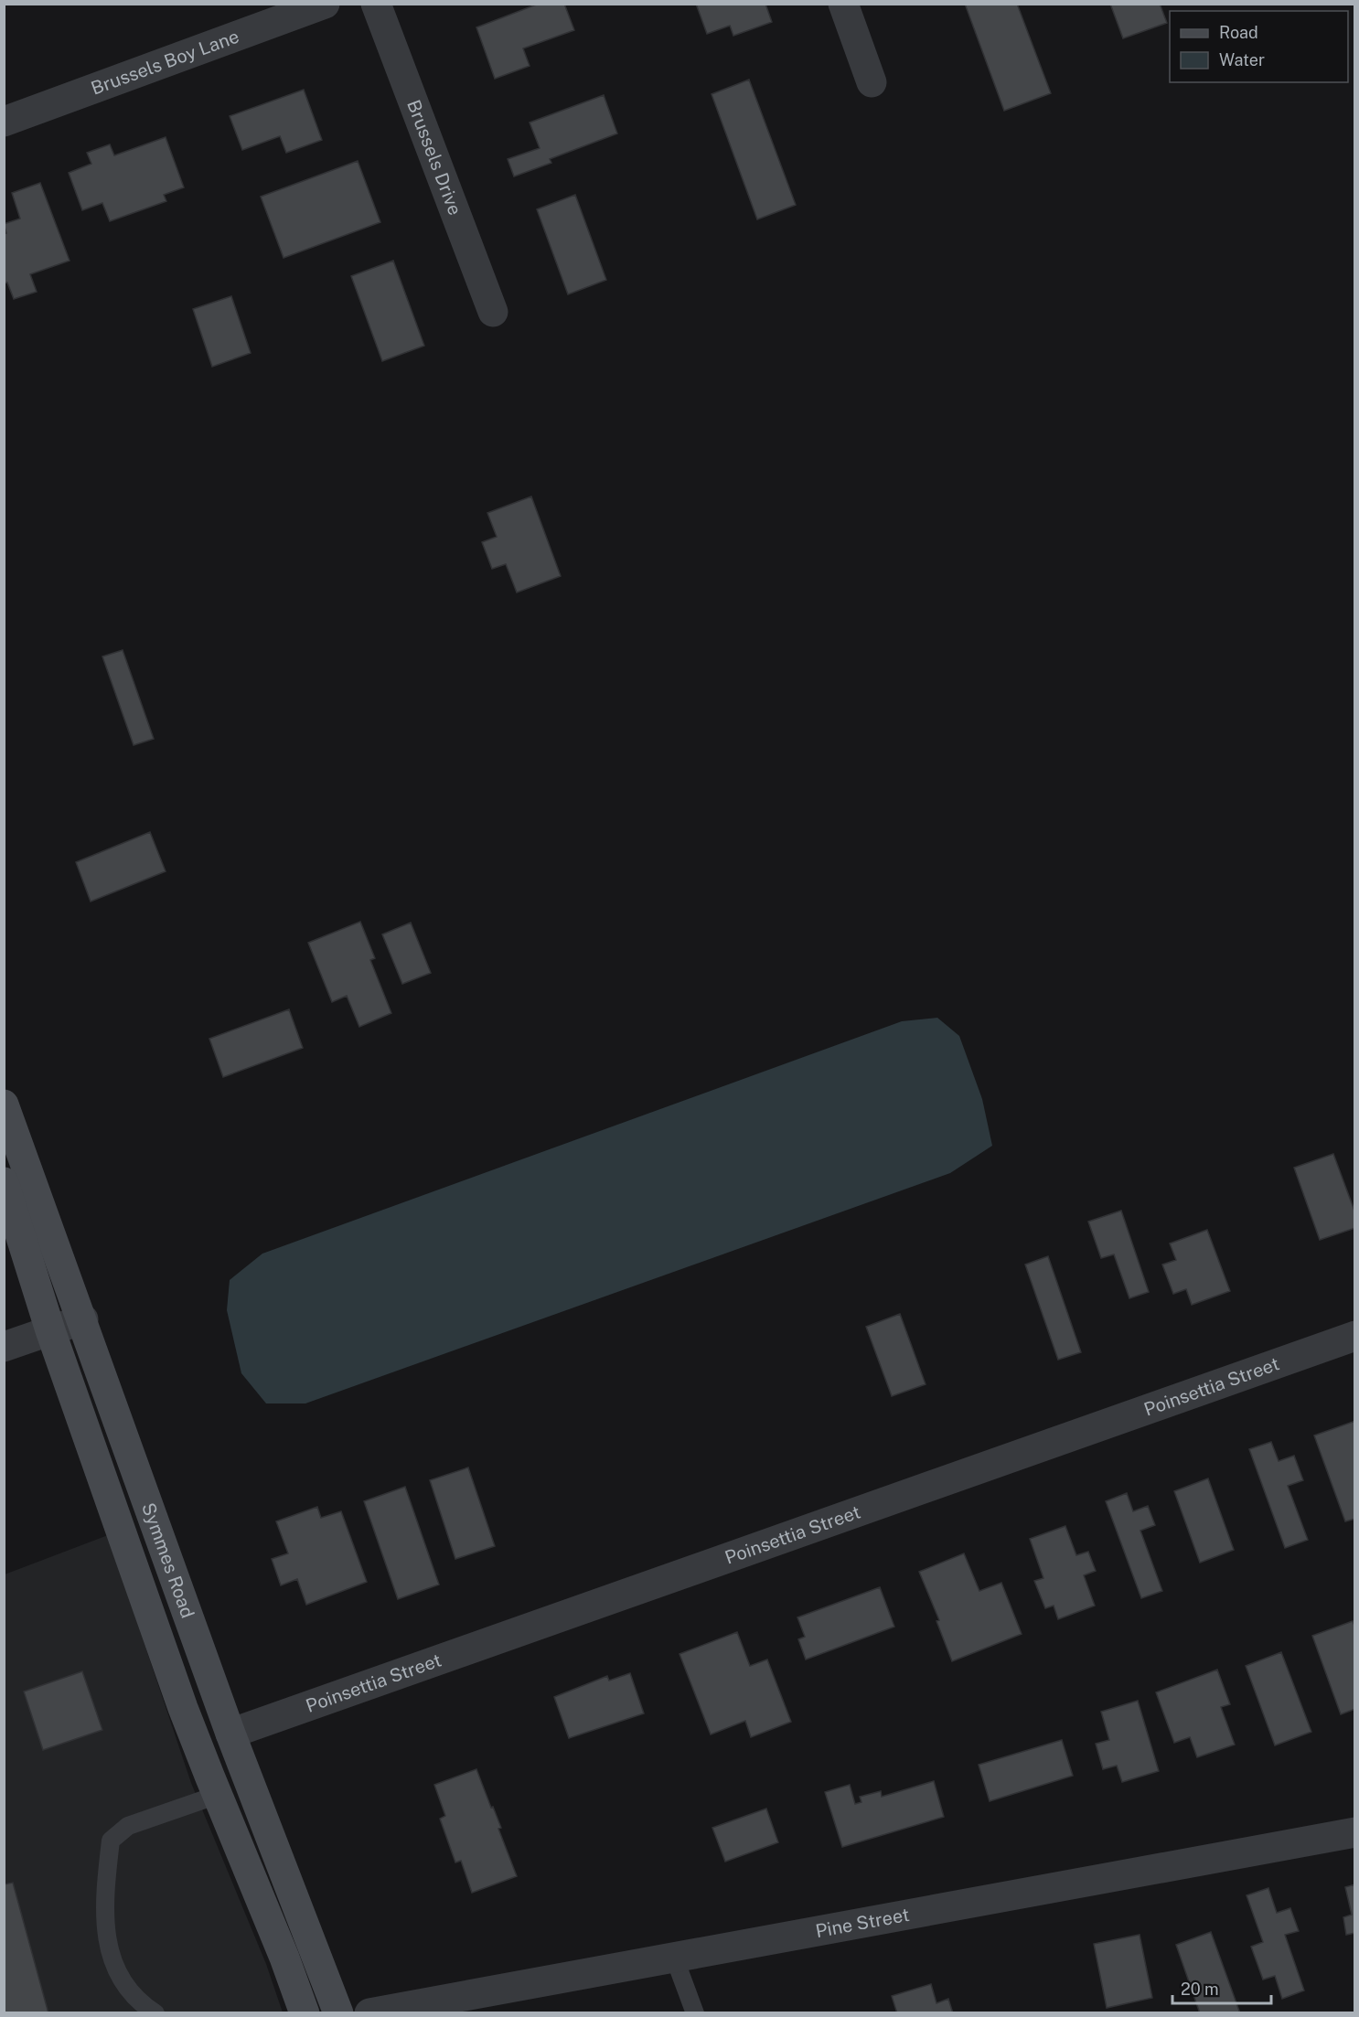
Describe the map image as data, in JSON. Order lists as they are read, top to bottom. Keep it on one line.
{"streets":{"street":["Brussels Boy Lane","Brussels Drive","Poinsettia Street","Symmes Road","Pine Street"]},"crossings":[["Poinsettia Street","Symmes Road"]],"legend":["Road","Water"],"scale_bar":"20 m"}
